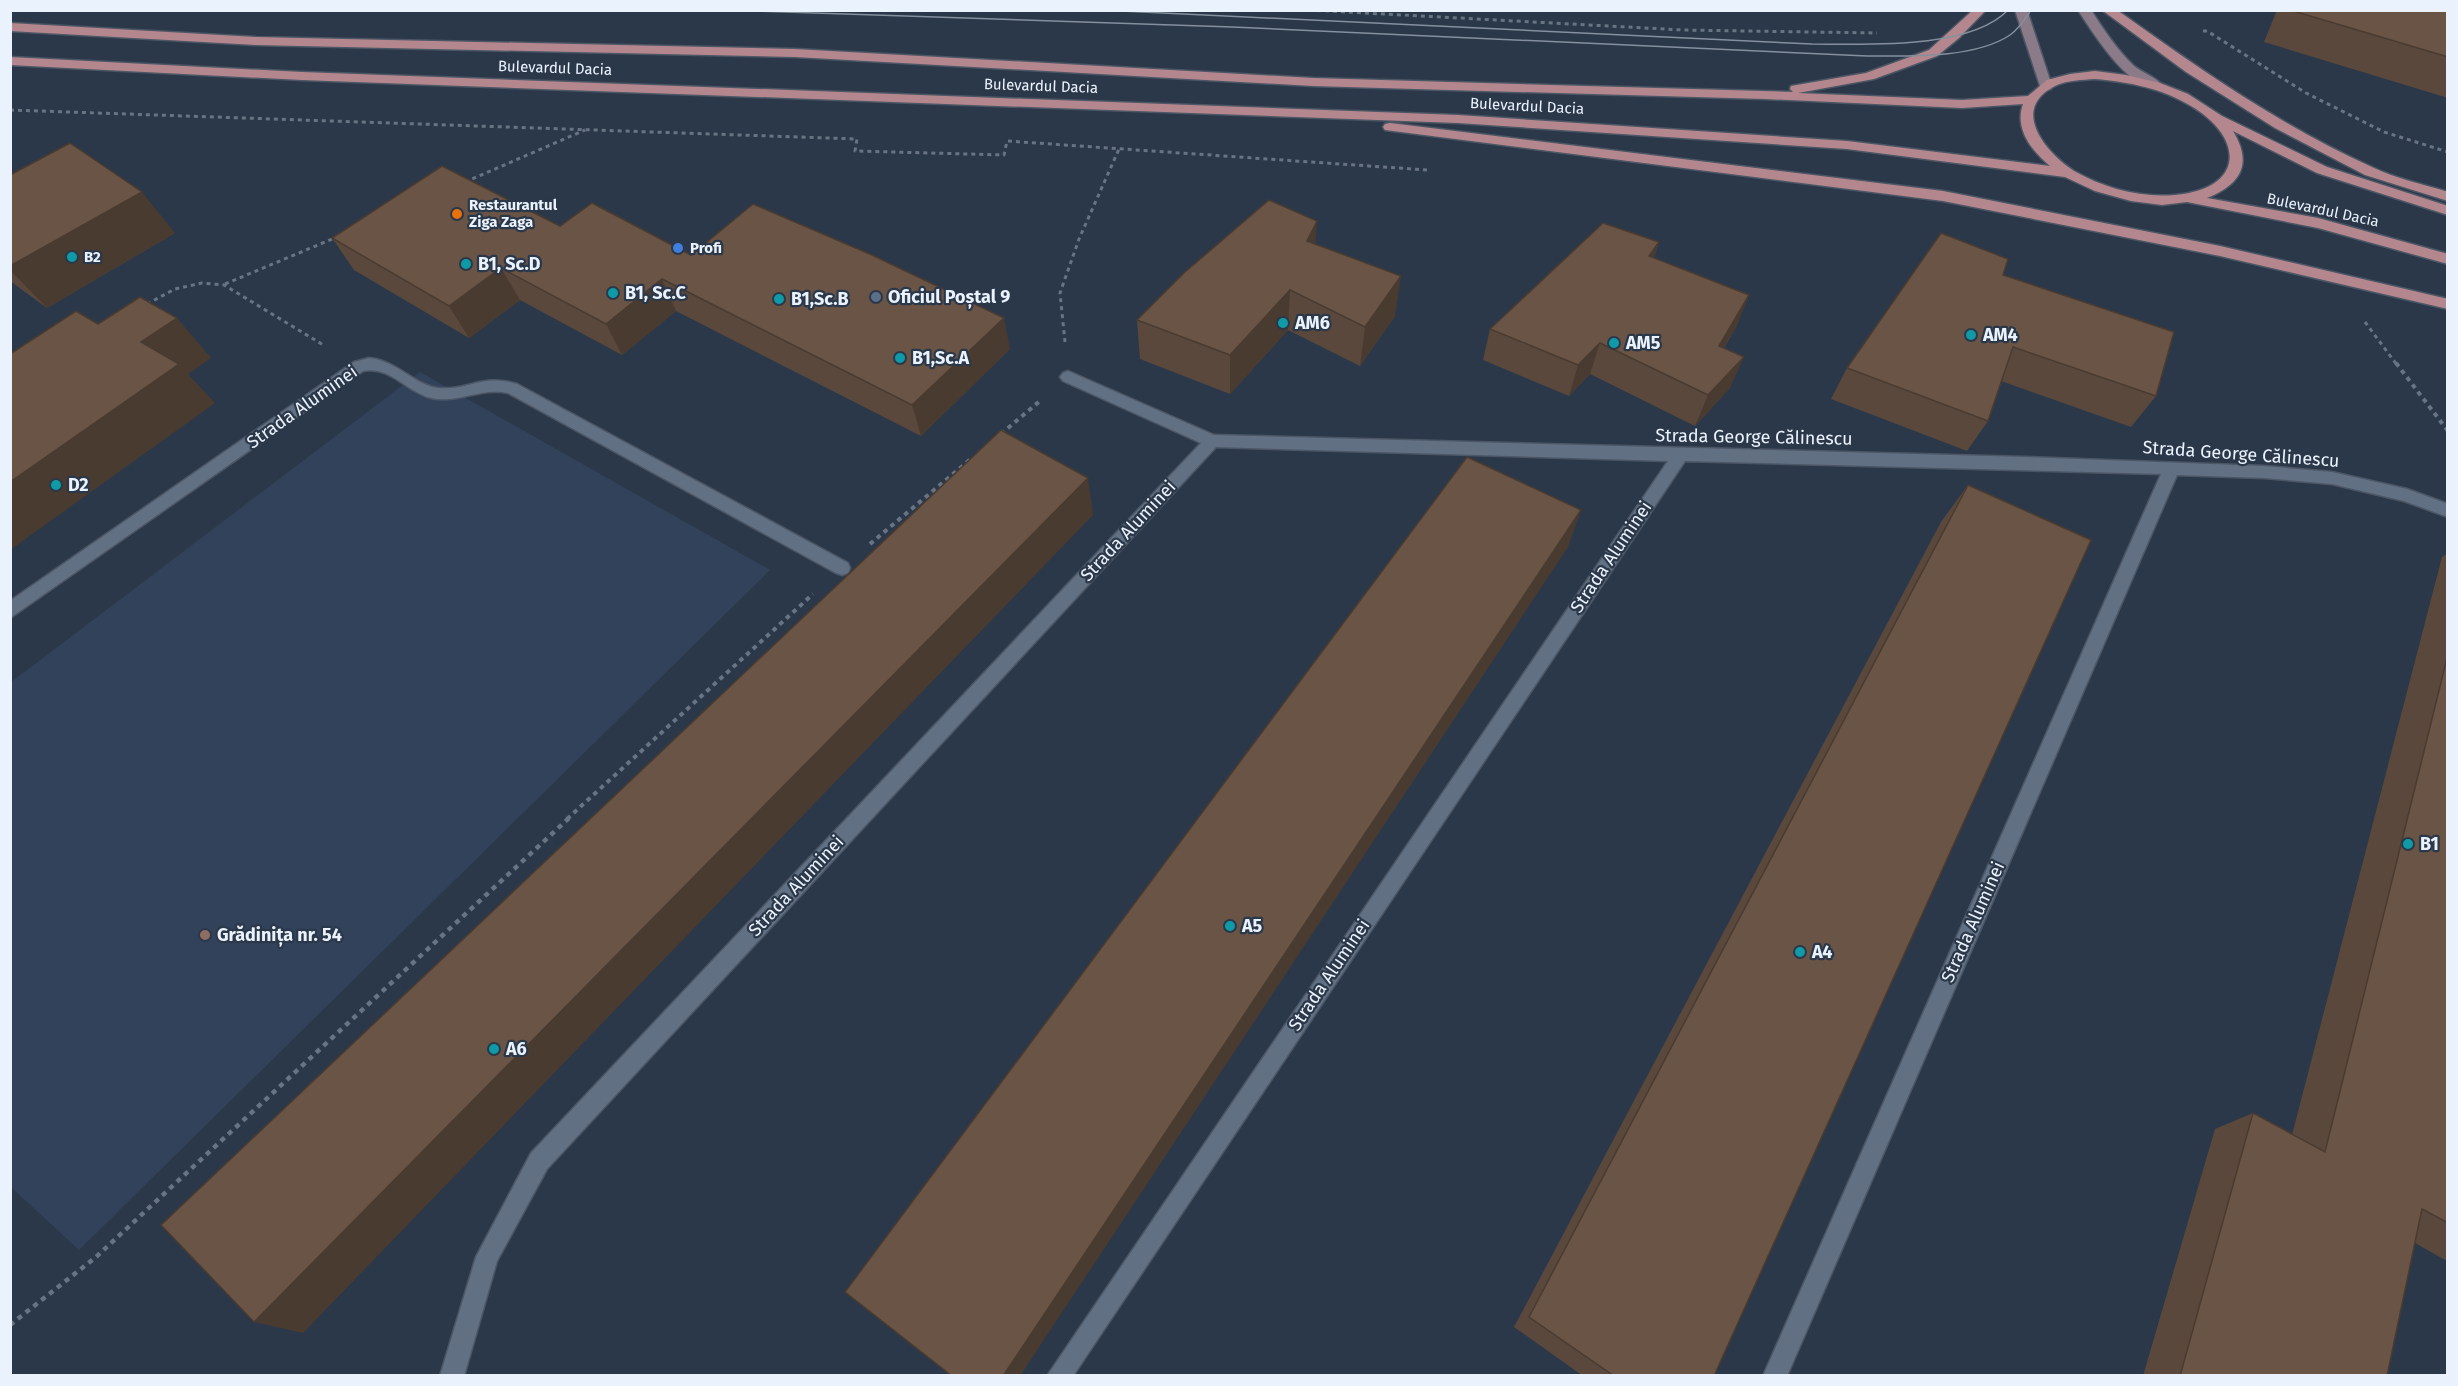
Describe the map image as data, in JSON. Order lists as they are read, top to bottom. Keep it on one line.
{"streets":{"main road":["Bulevardul Dacia"],"street":["Strada Aluminei","Strada George Călinescu"]},"crossings":[["Strada Aluminei","Strada George Călinescu"]],"places":["Restaurantul Ziga Zaga","Profi","B2","B1, Sc.D","B1, Sc.C","Oficiul Poștal 9","B1,Sc.B","AM6","AM4","AM5","B1,Sc.A","D2","B1","A5","Grădinița nr. 54","A4","A6"]}
